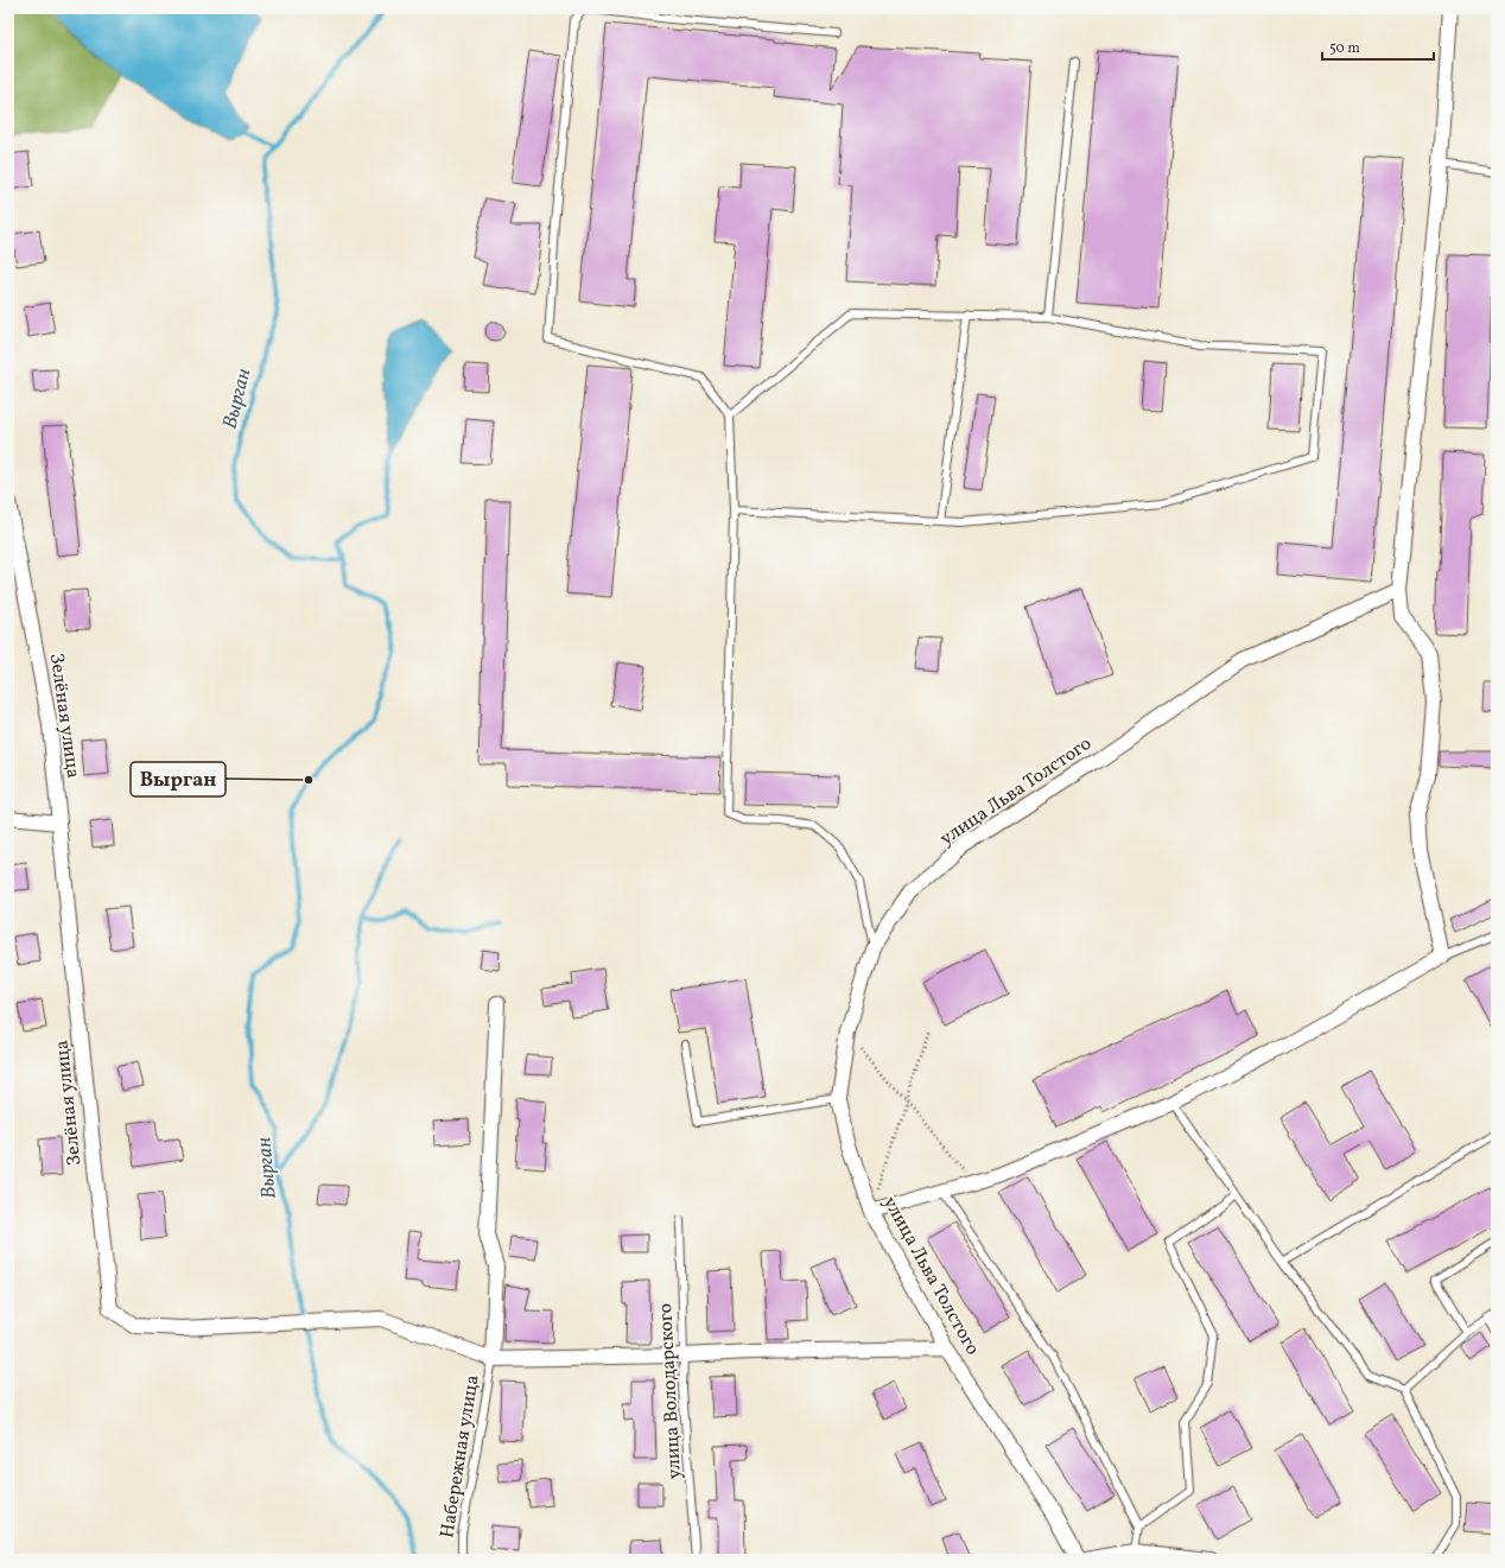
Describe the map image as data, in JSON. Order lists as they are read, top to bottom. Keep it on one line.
{"streets":{"street":["Зелёная улица","улица Льва Толстого"],"lane":["улица Володарского","Набережная улица"]},"crossings":[["Зелёная улица","Набережная улица"]],"water":["Вырган"],"places":["Вырган"],"scale_bar":"50 m"}
